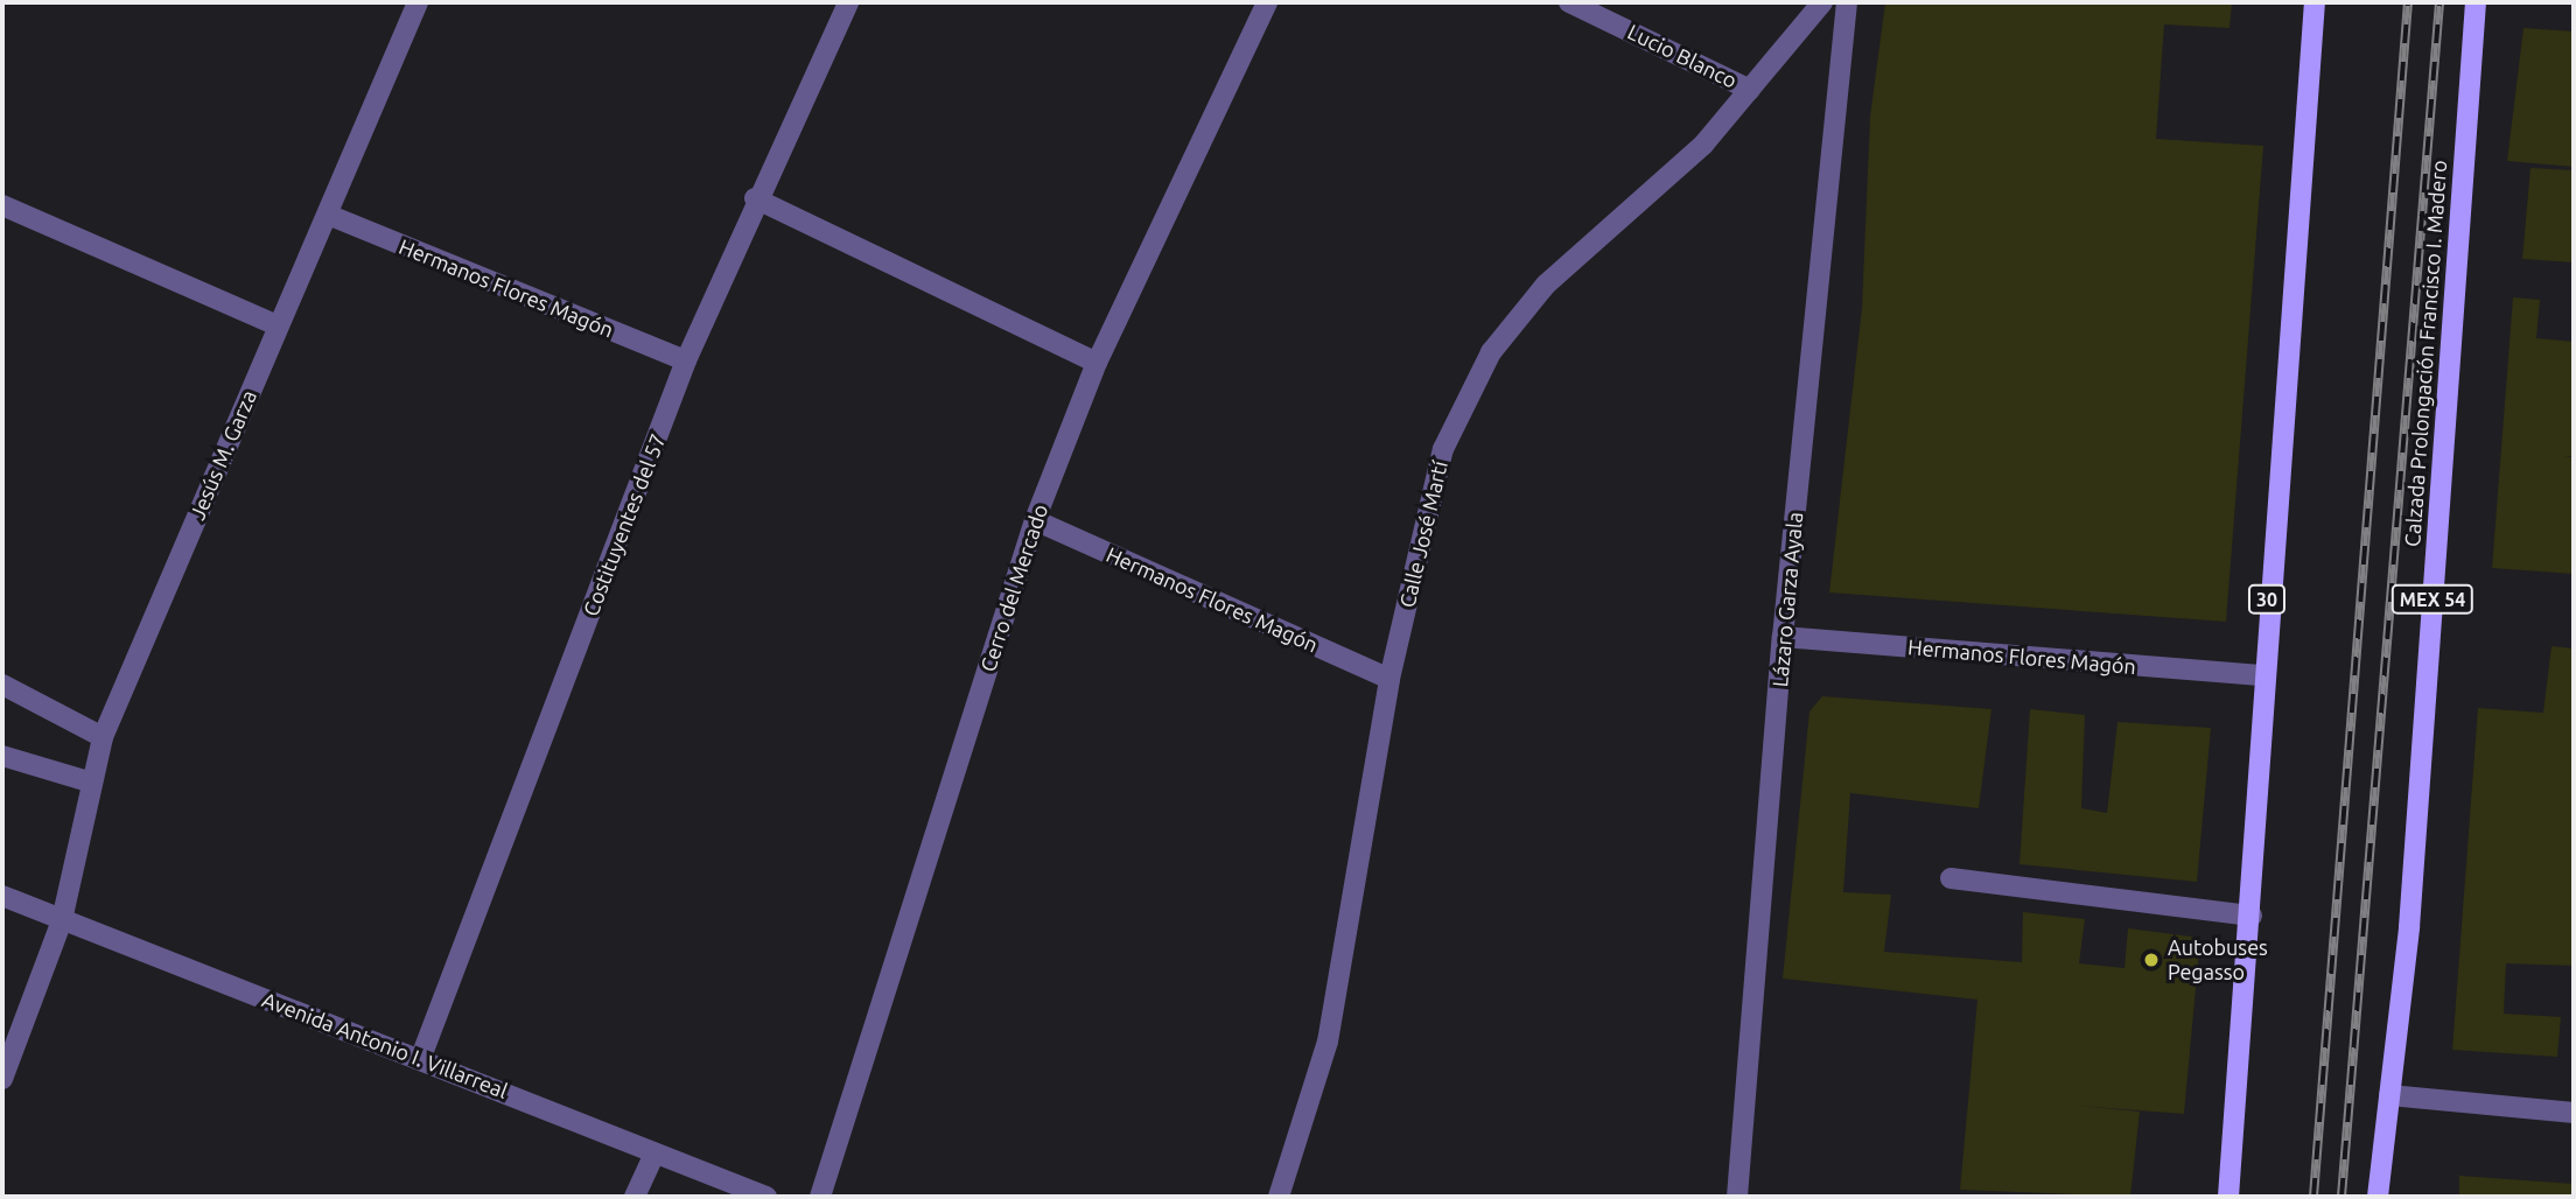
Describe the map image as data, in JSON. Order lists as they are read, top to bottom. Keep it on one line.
{"streets":{"main road":["Calzada Prolongación Francisco I. Madero","30","MEX 54"],"street":["Lucio Blanco","Hermanos Flores Magón","Jesús M. Garza","Costituyentes del 57","Calle José Martí","Cerro del Mercado","Lázaro Garza Ayala","Avenida Antonio I. Villarreal"]},"crossings":[["Lucio Blanco","Calle José Martí"],["Hermanos Flores Magón","Jesús M. Garza"],["Hermanos Flores Magón","Costituyentes del 57"],["Hermanos Flores Magón","Calle José Martí"],["Hermanos Flores Magón","Cerro del Mercado"],["Hermanos Flores Magón","Lázaro Garza Ayala"],["Hermanos Flores Magón","30"],["Jesús M. Garza","Avenida Antonio I. Villarreal"],["Costituyentes del 57","Avenida Antonio I. Villarreal"]],"places":["Autobuses Pegasso"]}
